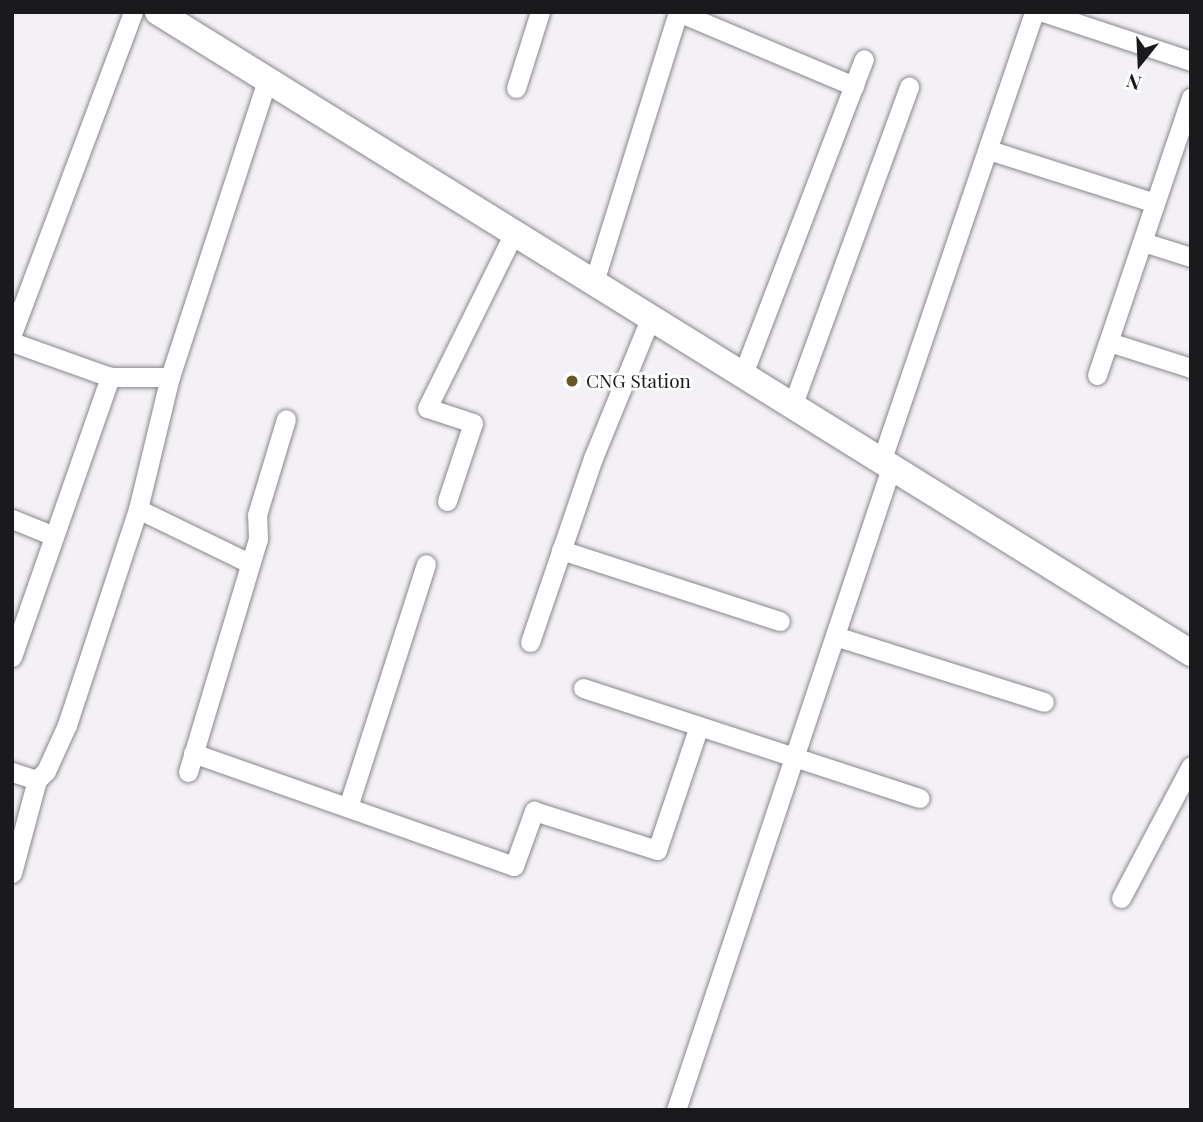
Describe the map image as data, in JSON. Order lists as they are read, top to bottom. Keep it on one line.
{"places":["CNG Station"],"north":"bottom"}
